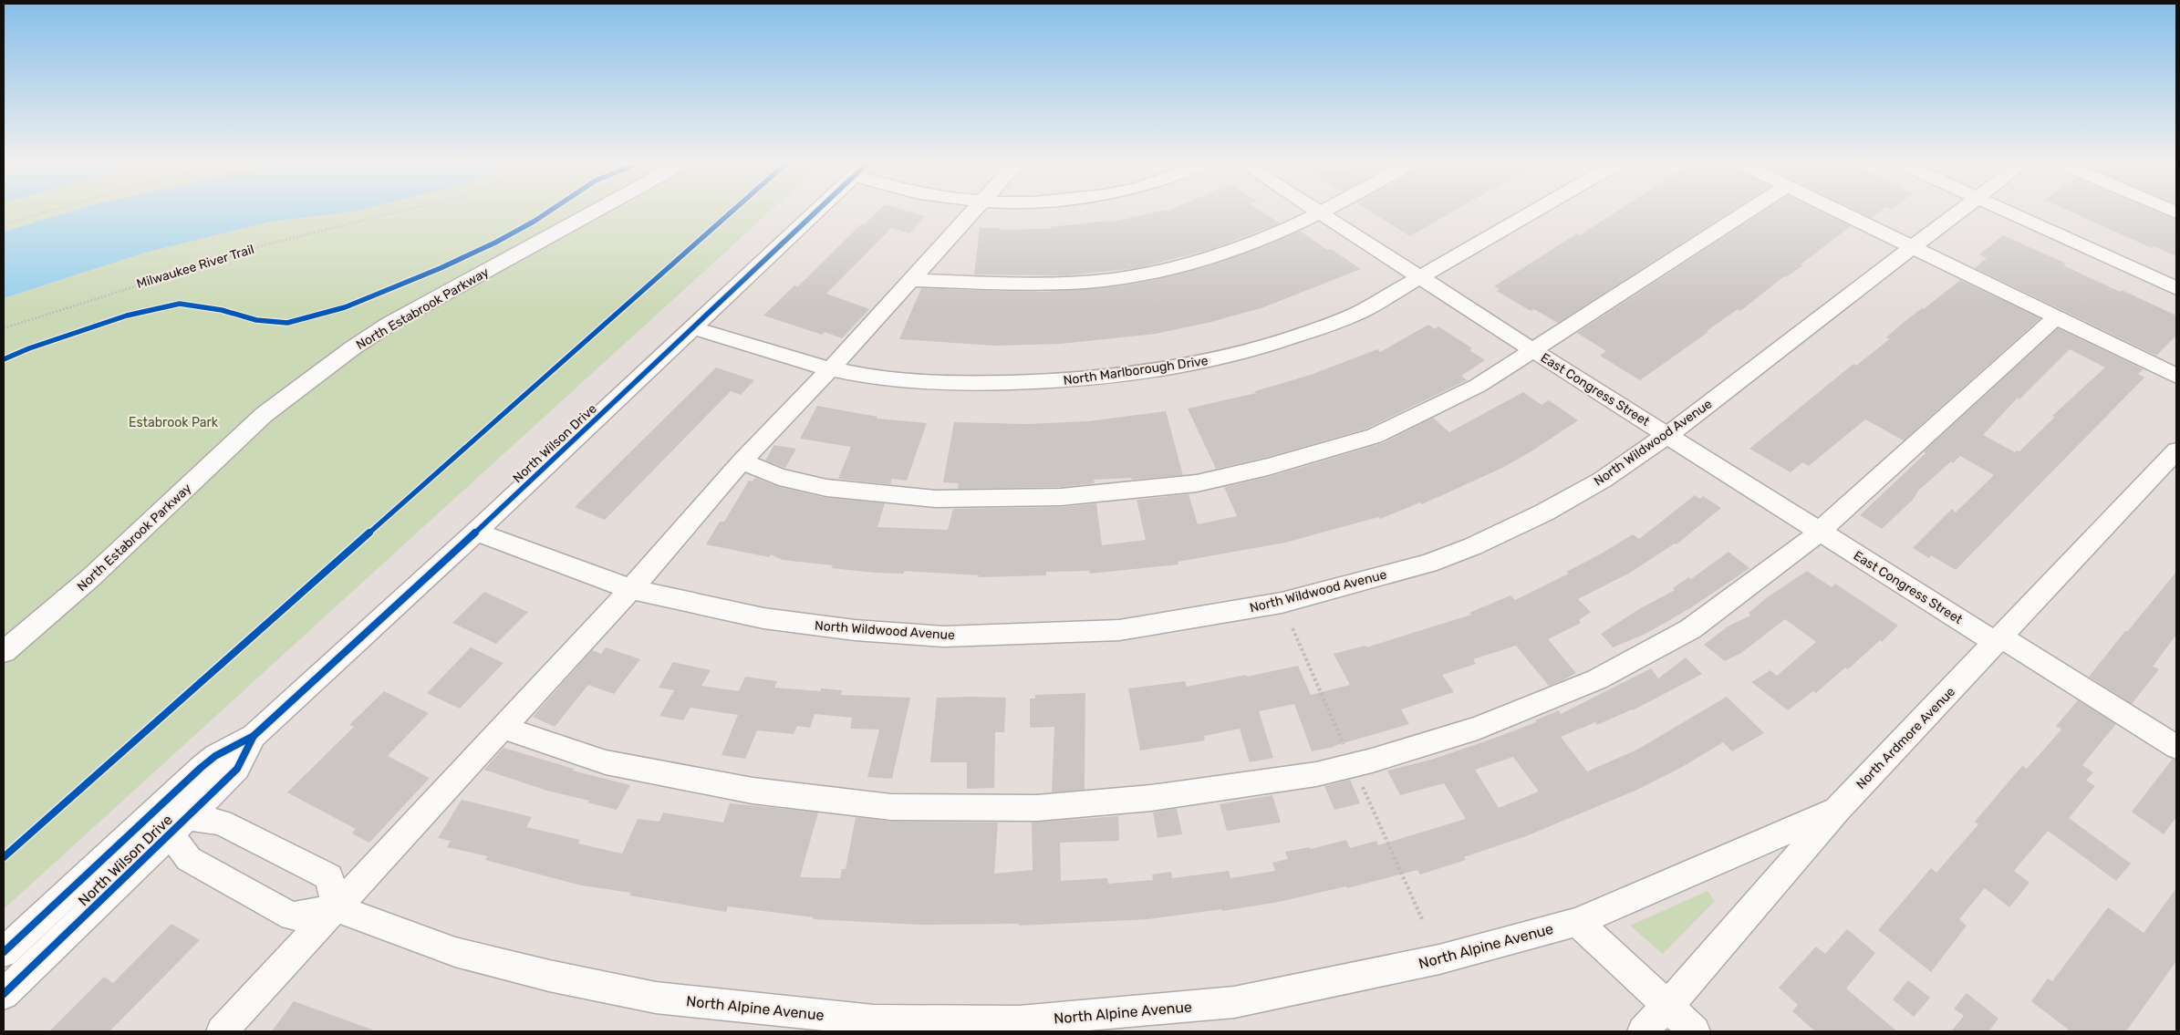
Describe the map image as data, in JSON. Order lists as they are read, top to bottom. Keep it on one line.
{"streets":{"street":["North Estabrook Parkway","North Marlborough Drive","East Congress Street","North Wildwood Avenue","North Wilson Drive","North Ardmore Avenue","North Alpine Avenue"],"path":["Milwaukee River Trail"]},"crossings":[["North Marlborough Drive","East Congress Street"],["North Marlborough Drive","North Wilson Drive"],["East Congress Street","North Wildwood Avenue"],["East Congress Street","North Ardmore Avenue"],["North Wildwood Avenue","North Wilson Drive"],["North Wilson Drive","North Alpine Avenue"],["North Ardmore Avenue","North Alpine Avenue"]],"parks":["Estabrook Park"]}
